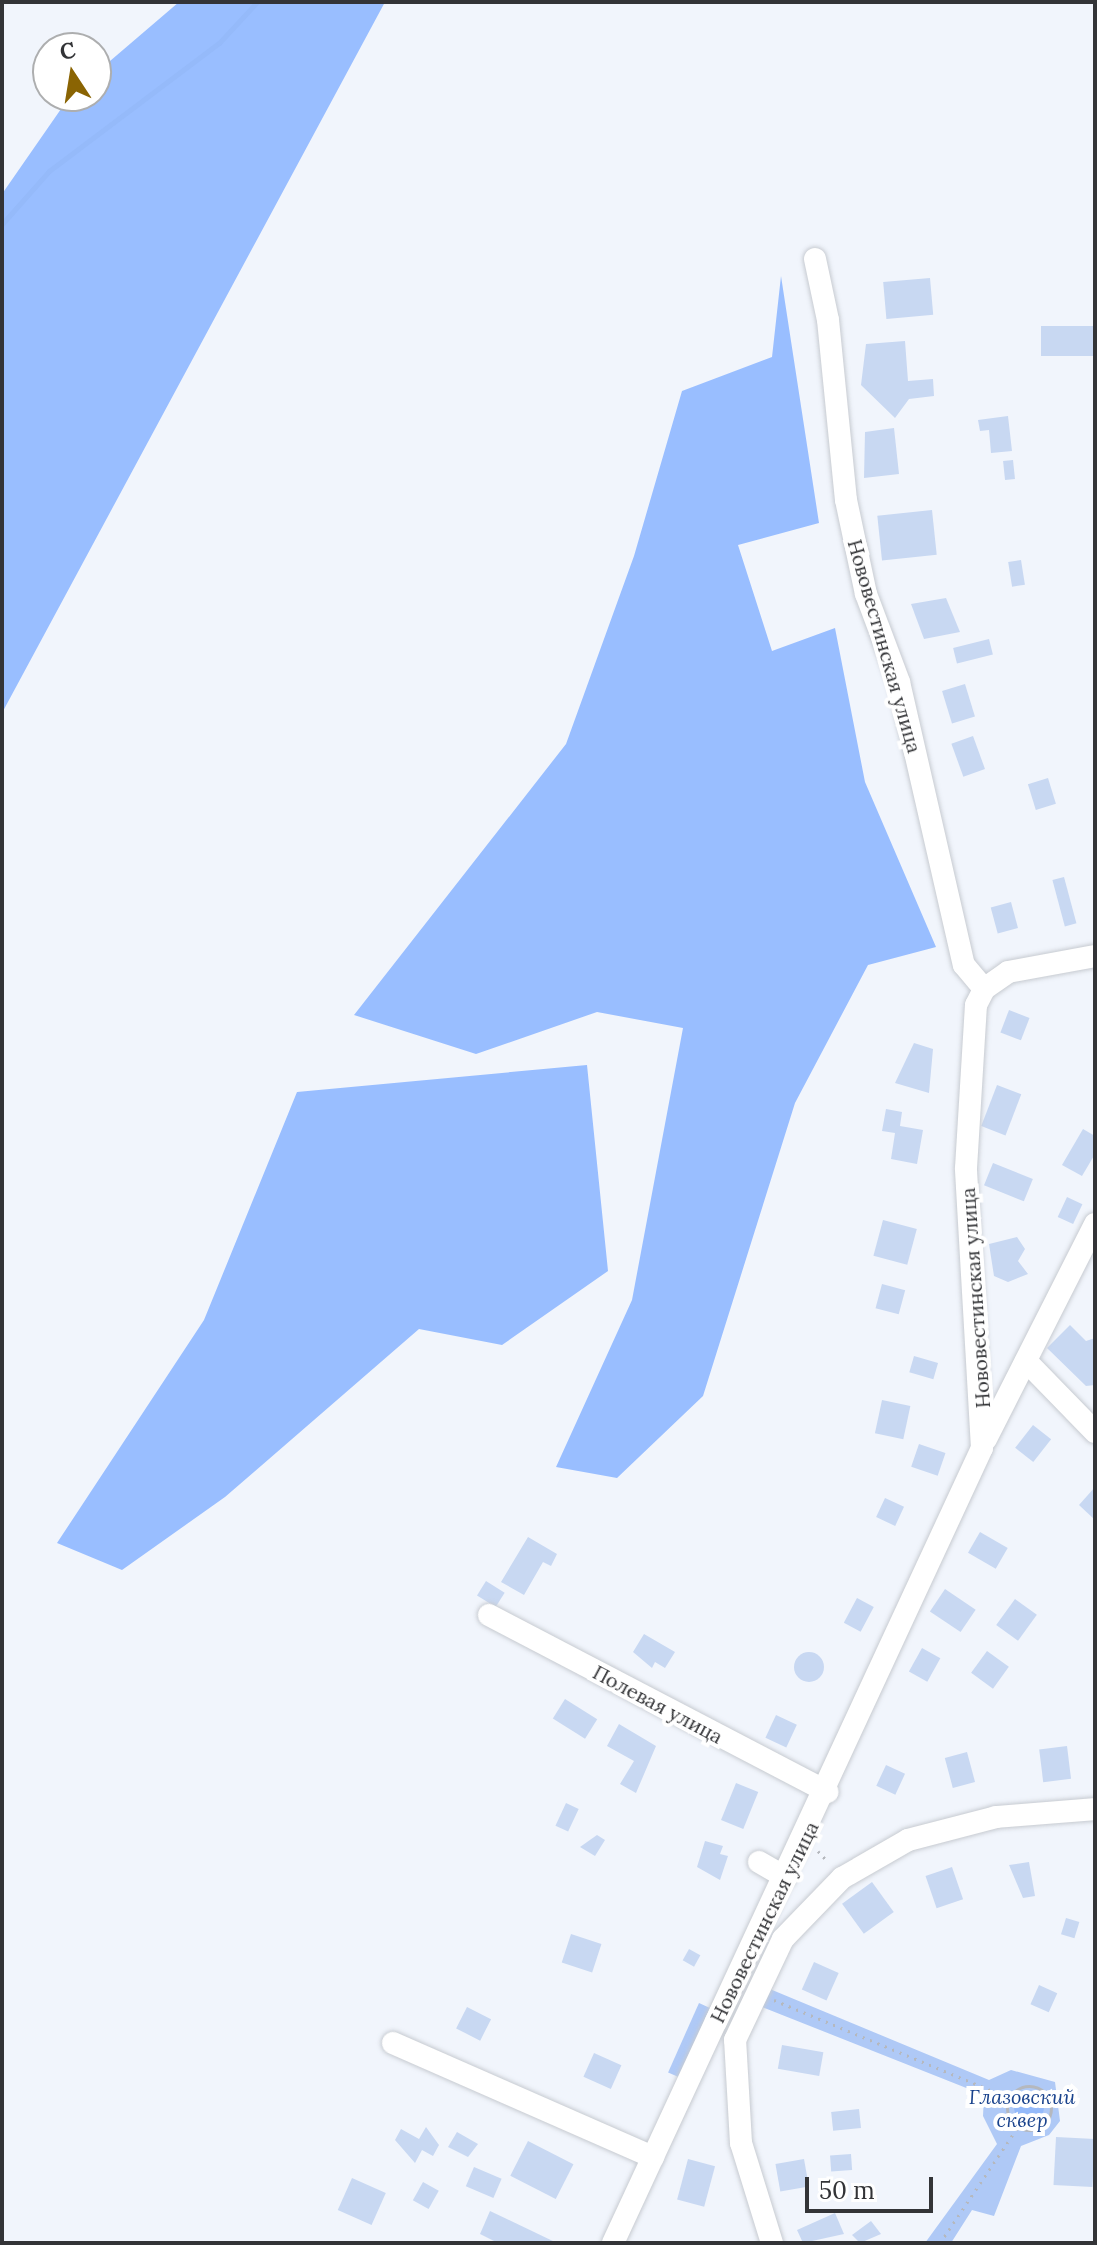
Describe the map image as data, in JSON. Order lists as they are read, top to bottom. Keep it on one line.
{"streets":{"street":["Нововестинская улица","Полевая улица"]},"crossings":[["Нововестинская улица","Полевая улица"]],"parks":["Глазовский сквер"],"scale_bar":"50 m","north":"top"}
